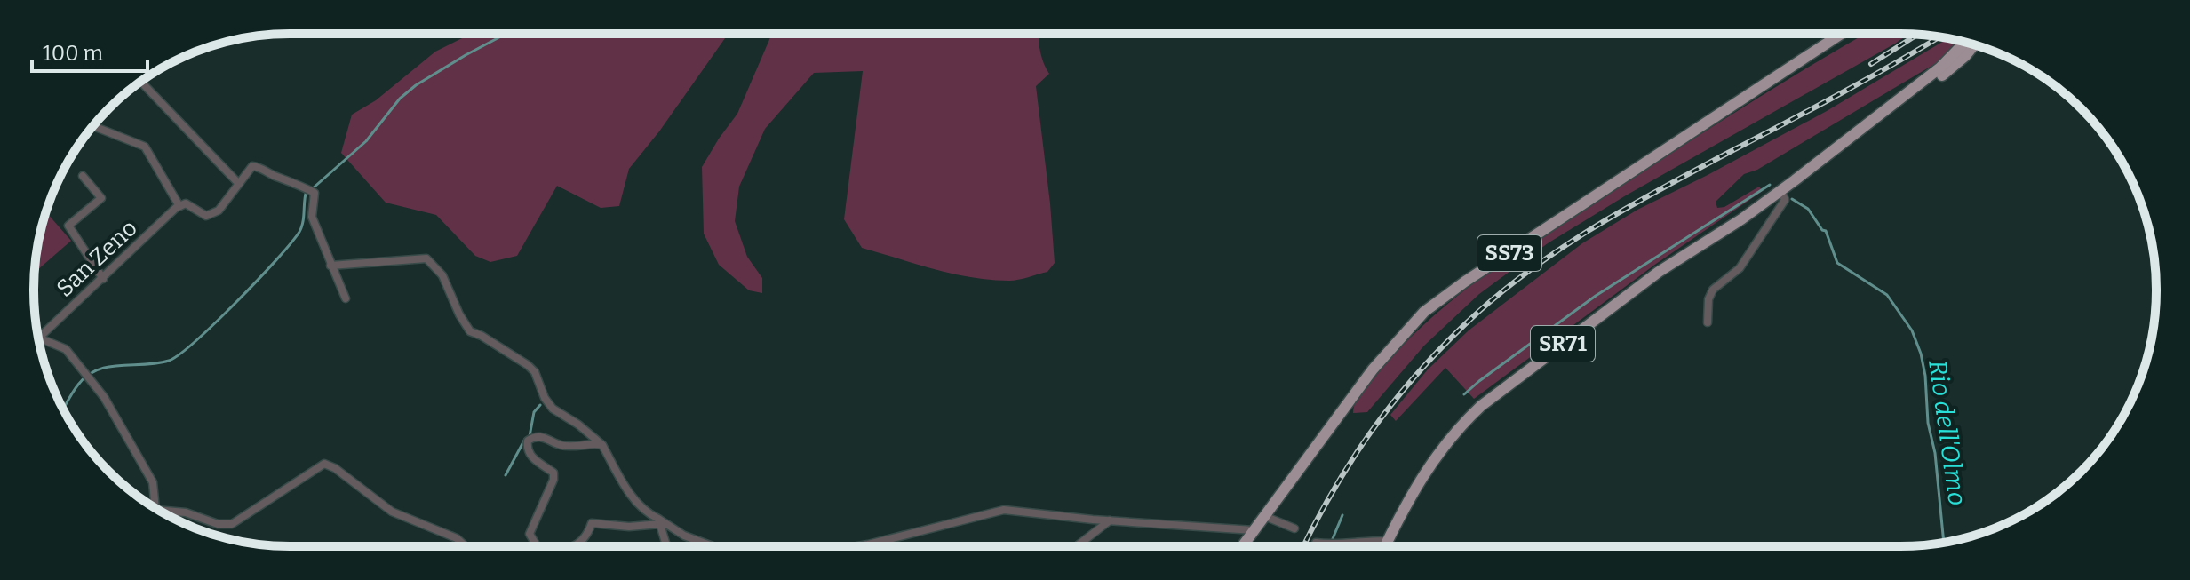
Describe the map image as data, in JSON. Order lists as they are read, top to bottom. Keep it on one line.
{"streets":{"main road":["SS73","SR71"],"street":["San Zeno"]},"water":["Rio dell'Olmo"],"scale_bar":"100 m"}
